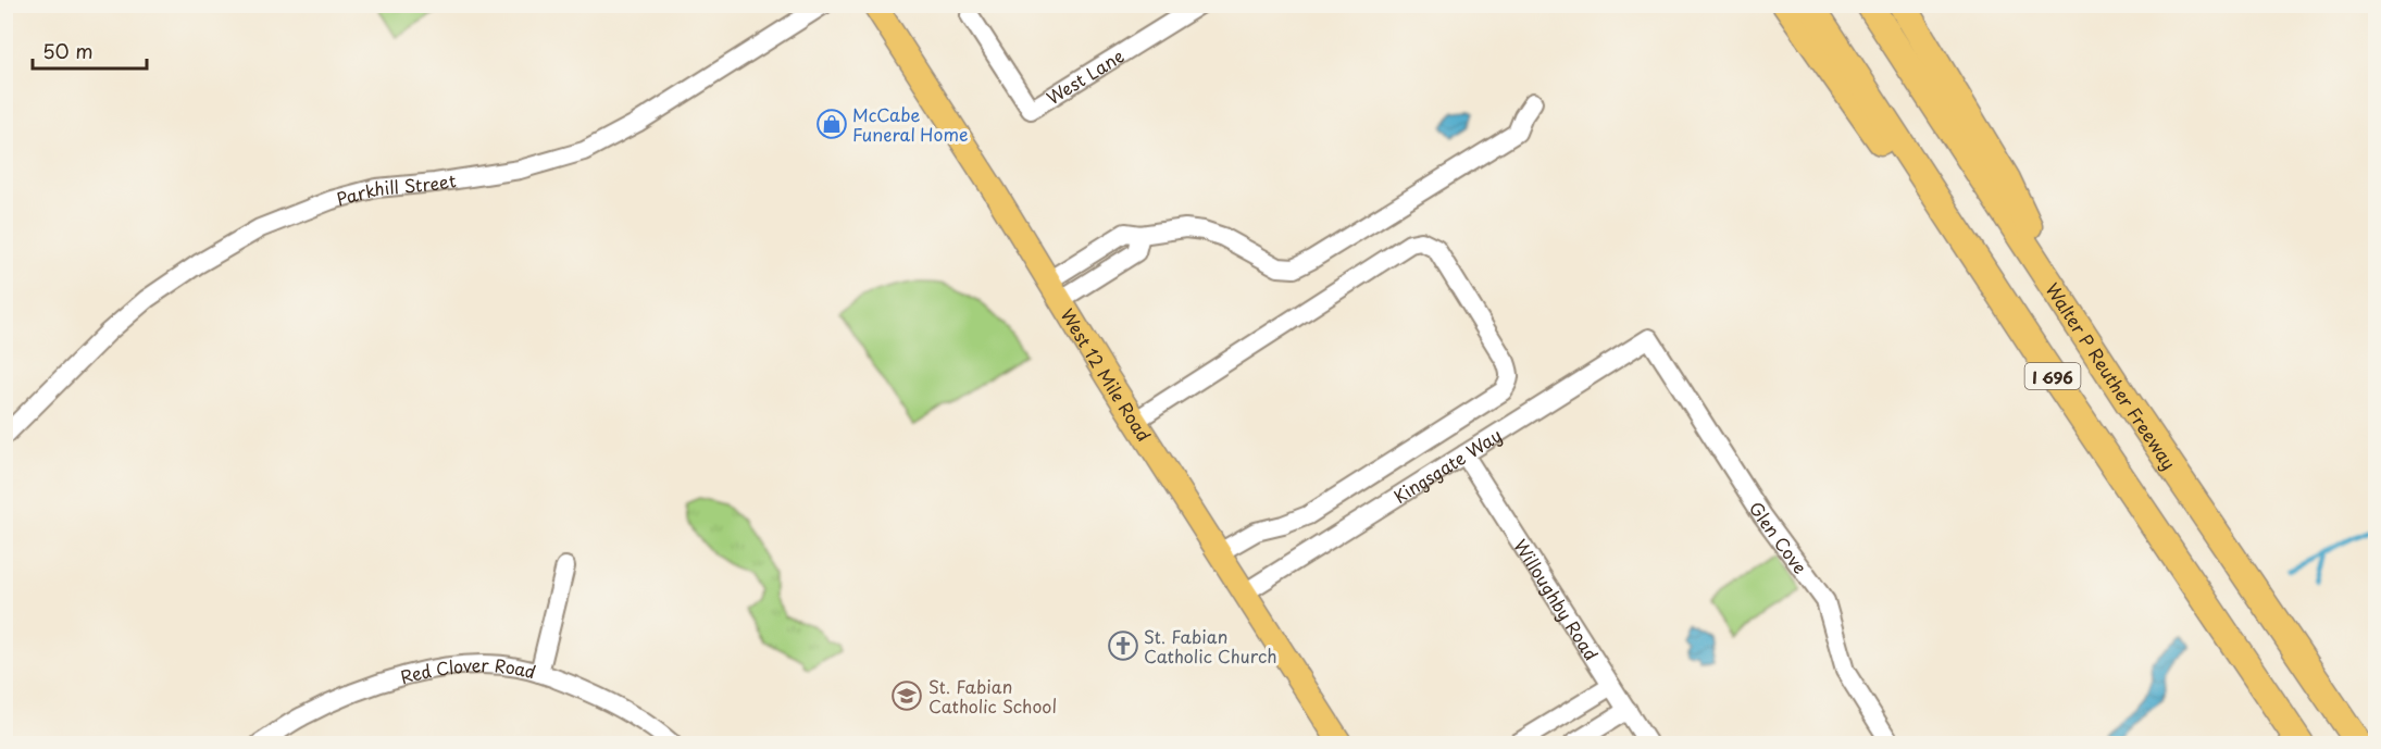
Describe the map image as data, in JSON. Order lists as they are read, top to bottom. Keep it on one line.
{"streets":{"highway":["I 696","Walter P Reuther Freeway"],"main road":["West 12 Mile Road"],"street":["West Lane","Parkhill Street","Kingsgate Way","Glen Cove","Willoughby Road","Red Clover Road"]},"crossings":[["West 12 Mile Road","Kingsgate Way"],["Kingsgate Way","Glen Cove"],["Kingsgate Way","Willoughby Road"]],"places":{"shop":["McCabe Funeral Home"],"church":["St. Fabian Catholic Church"],"school or university":["St. Fabian Catholic School"]},"scale_bar":"50 m"}
